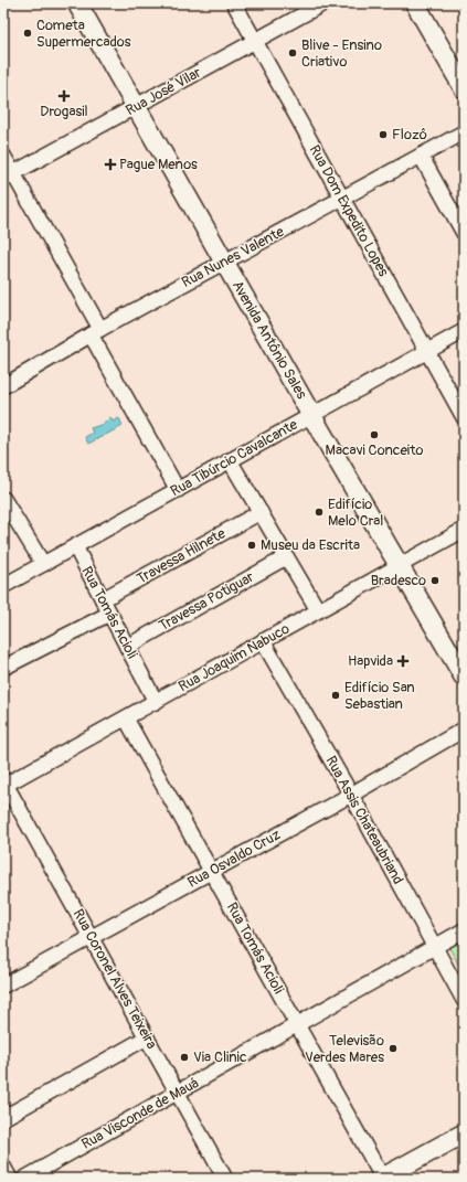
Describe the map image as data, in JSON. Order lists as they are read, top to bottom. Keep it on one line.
{"streets":{"main road":["Avenida Antônio Sales"],"street":["Rua José Vilar","Rua Dom Expedito Lopes","Rua Nunes Valente","Rua Tibúrcio Cavalcante","Travessa Hilnete","Travessa Potiguar","Rua Tomás Acioli","Rua Joaquim Nabuco","Rua Assis Chateaubriand","Rua Osvaldo Cruz","Rua Coronel Alves Teixeira","Rua Visconde de Mauá"]},"crossings":[["Rua José Vilar","Rua Dom Expedito Lopes"],["Rua José Vilar","Avenida Antônio Sales"],["Rua Dom Expedito Lopes","Rua Nunes Valente"],["Rua Dom Expedito Lopes","Rua Tibúrcio Cavalcante"],["Rua Nunes Valente","Avenida Antônio Sales"],["Avenida Antônio Sales","Rua Tibúrcio Cavalcante"],["Avenida Antônio Sales","Rua Joaquim Nabuco"],["Rua Tibúrcio Cavalcante","Rua Tomás Acioli"],["Travessa Hilnete","Rua Tomás Acioli"],["Travessa Potiguar","Rua Tomás Acioli"],["Rua Tomás Acioli","Rua Joaquim Nabuco"],["Rua Tomás Acioli","Rua Osvaldo Cruz"],["Rua Tomás Acioli","Rua Visconde de Mauá"],["Rua Joaquim Nabuco","Rua Assis Chateaubriand"],["Rua Joaquim Nabuco","Rua Coronel Alves Teixeira"],["Rua Assis Chateaubriand","Rua Osvaldo Cruz"],["Rua Assis Chateaubriand","Rua Visconde de Mauá"],["Rua Osvaldo Cruz","Rua Coronel Alves Teixeira"],["Rua Coronel Alves Teixeira","Rua Visconde de Mauá"]],"places":{"other":["Cometa Supermercados","Blive - Ensino Criativo","Flozô","Macavi Conceito","Edifício Melo Cral","Museu da Escrita","Bradesco","Edifício San Sebastian","Televisão Verdes Mares","Via Clinic"],"health":["Drogasil","Pague Menos","Hapvida"]}}
